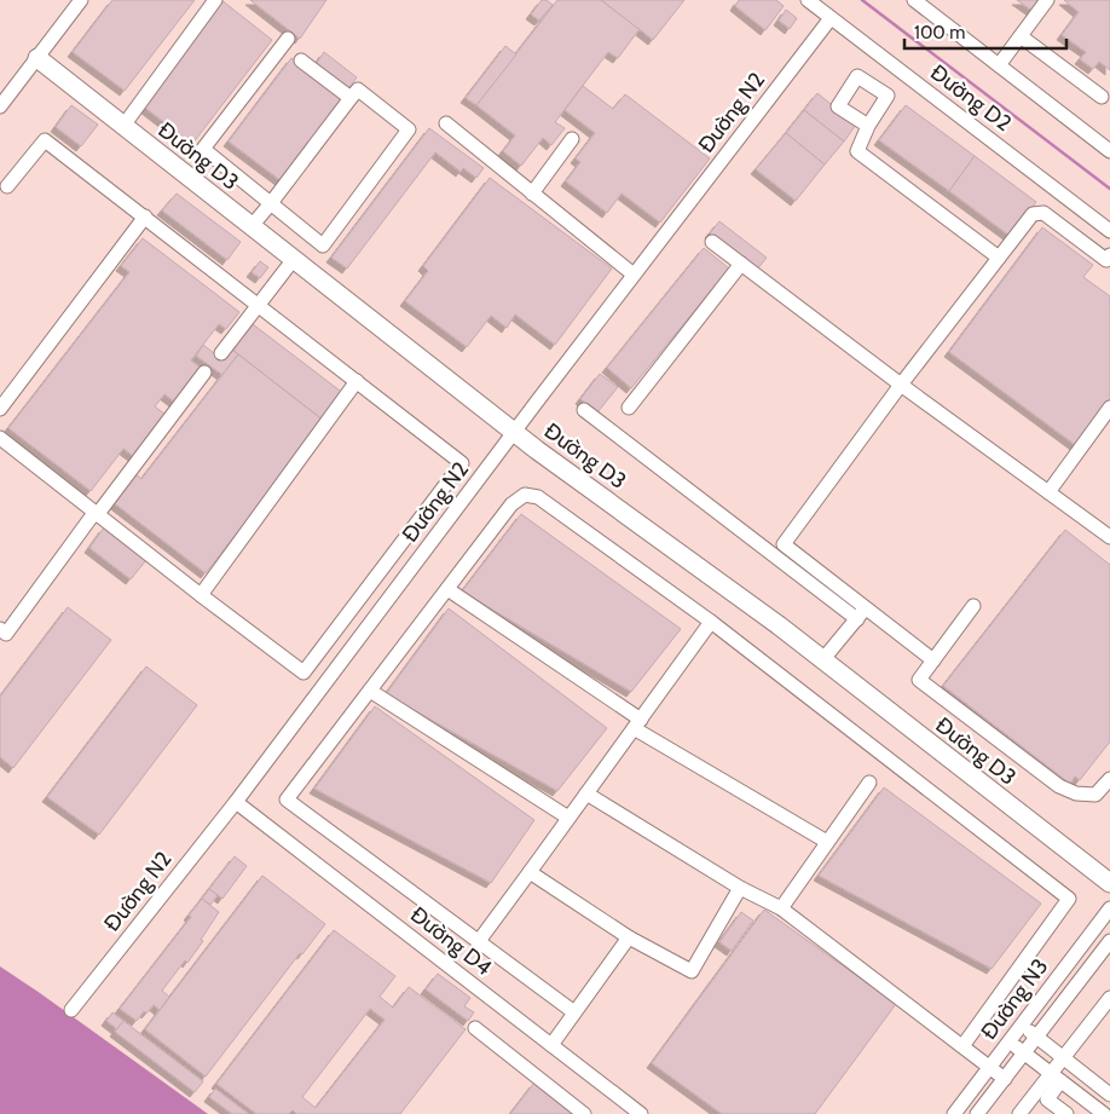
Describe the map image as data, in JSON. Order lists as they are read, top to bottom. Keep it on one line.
{"streets":{"main road":["Đường D3"],"street":["Đường D2","Đường N2","Đường D4","Đường N3"]},"crossings":[["Đường D2","Đường N2"],["Đường N2","Đường D3"],["Đường N2","Đường D4"]],"scale_bar":"100 m"}
